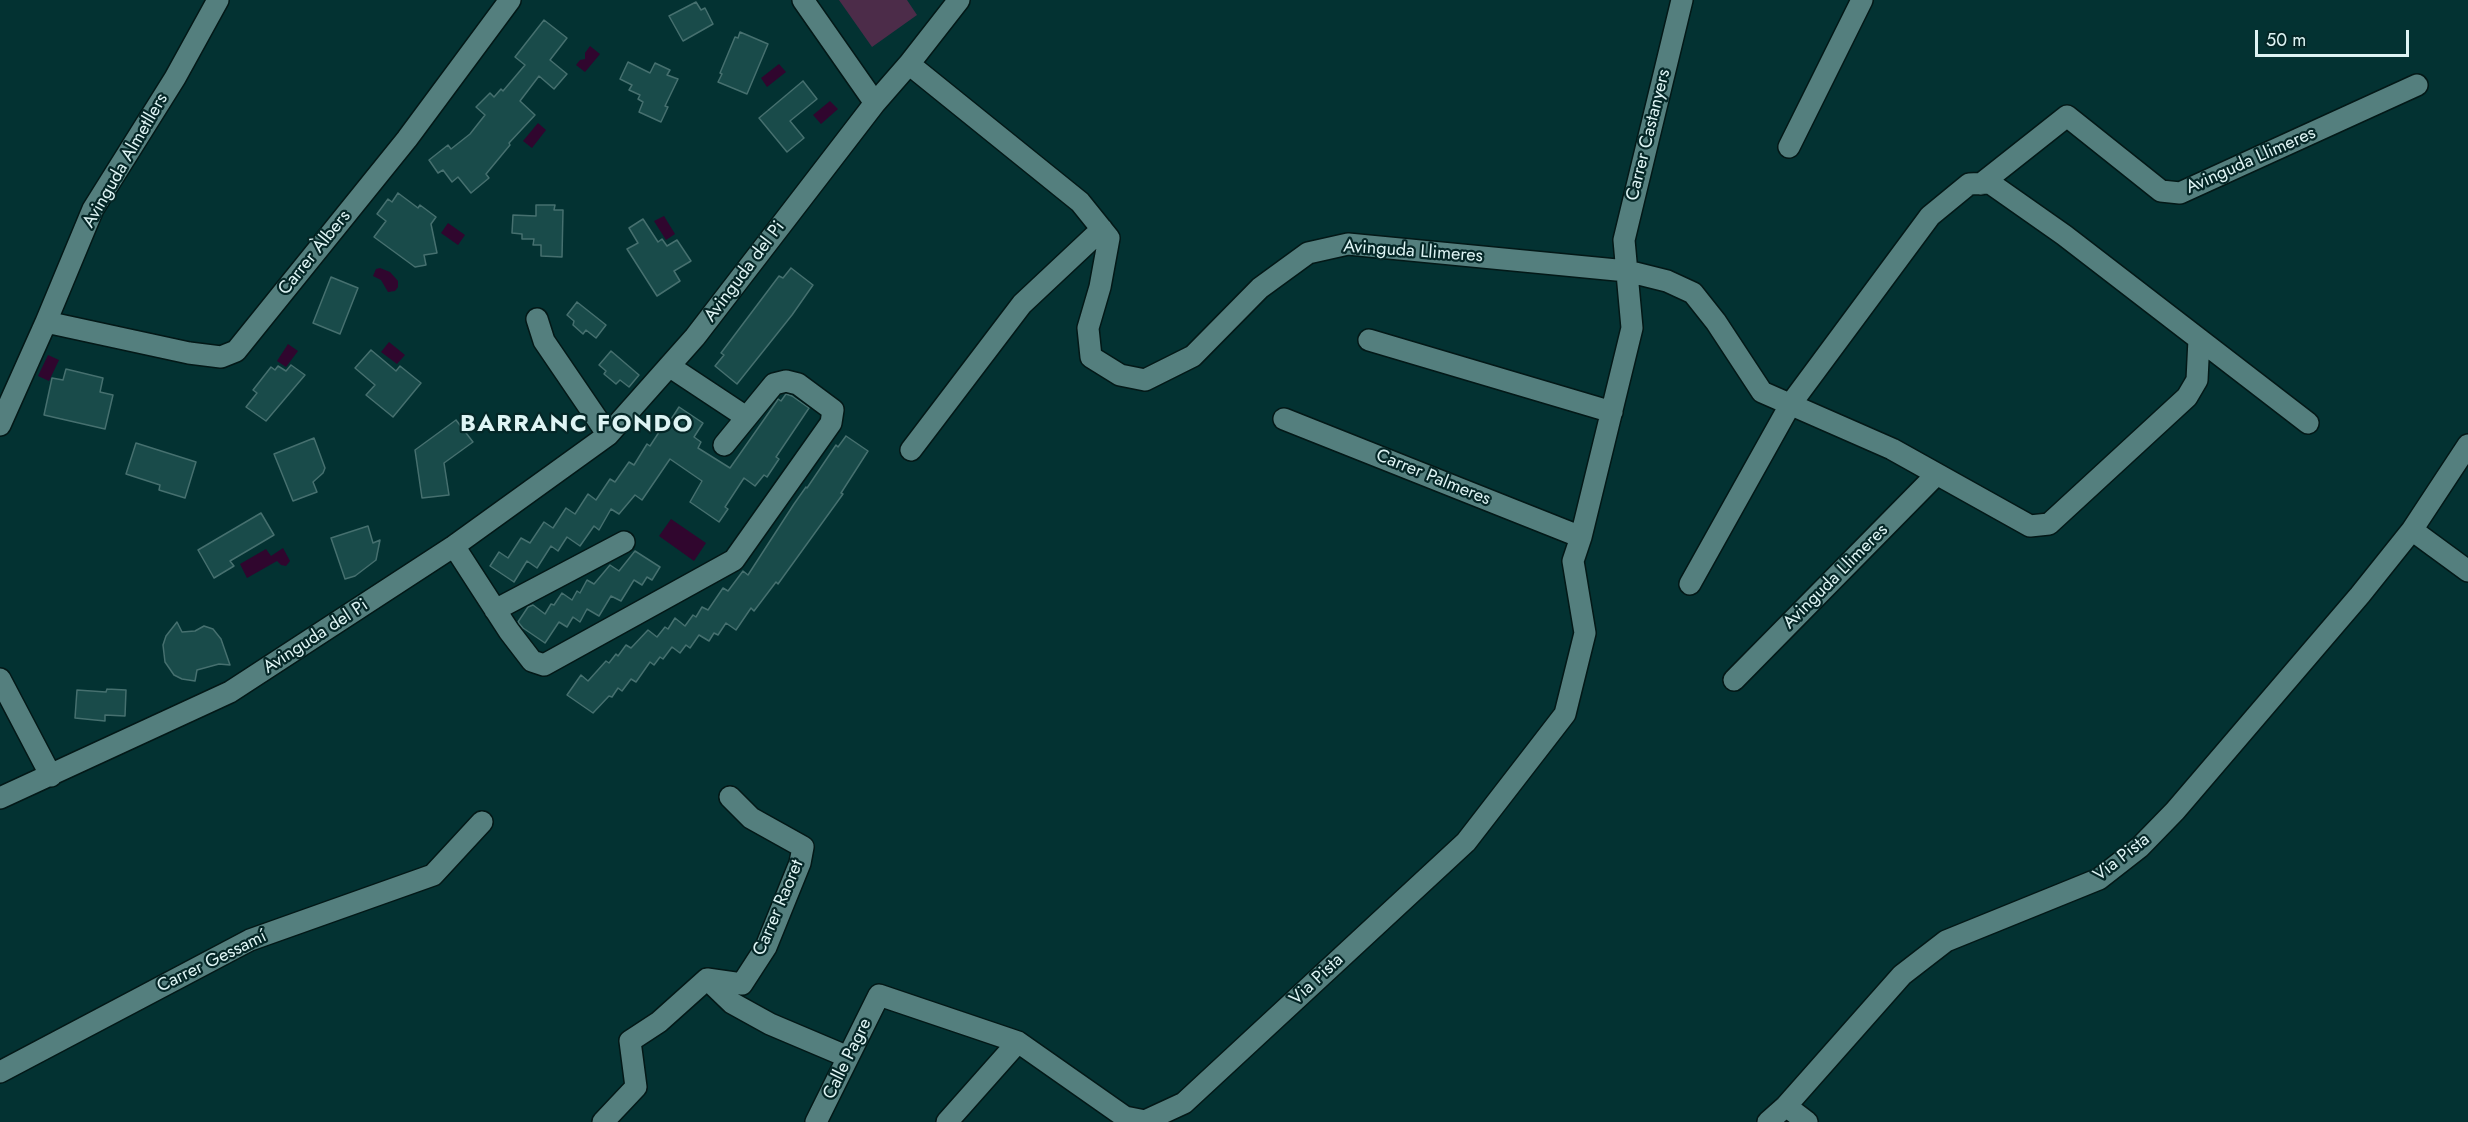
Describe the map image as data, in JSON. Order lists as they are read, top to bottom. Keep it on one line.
{"streets":{"street":["Carrer Castanyers","Avinguda Almetllers","Avinguda Llimeres","Carrer Àlbers","Avinguda del Pi","Carrer Palmeres","Via Pista","Carrer Raoret","Carrer Gessamí","Calle Pagre"]},"crossings":[["Carrer Castanyers","Avinguda Llimeres"],["Avinguda Almetllers","Carrer Àlbers"],["Carrer Palmeres","Via Pista"],["Via Pista","Calle Pagre"]],"districts":["BARRANC FONDO"],"scale_bar":"50 m"}
